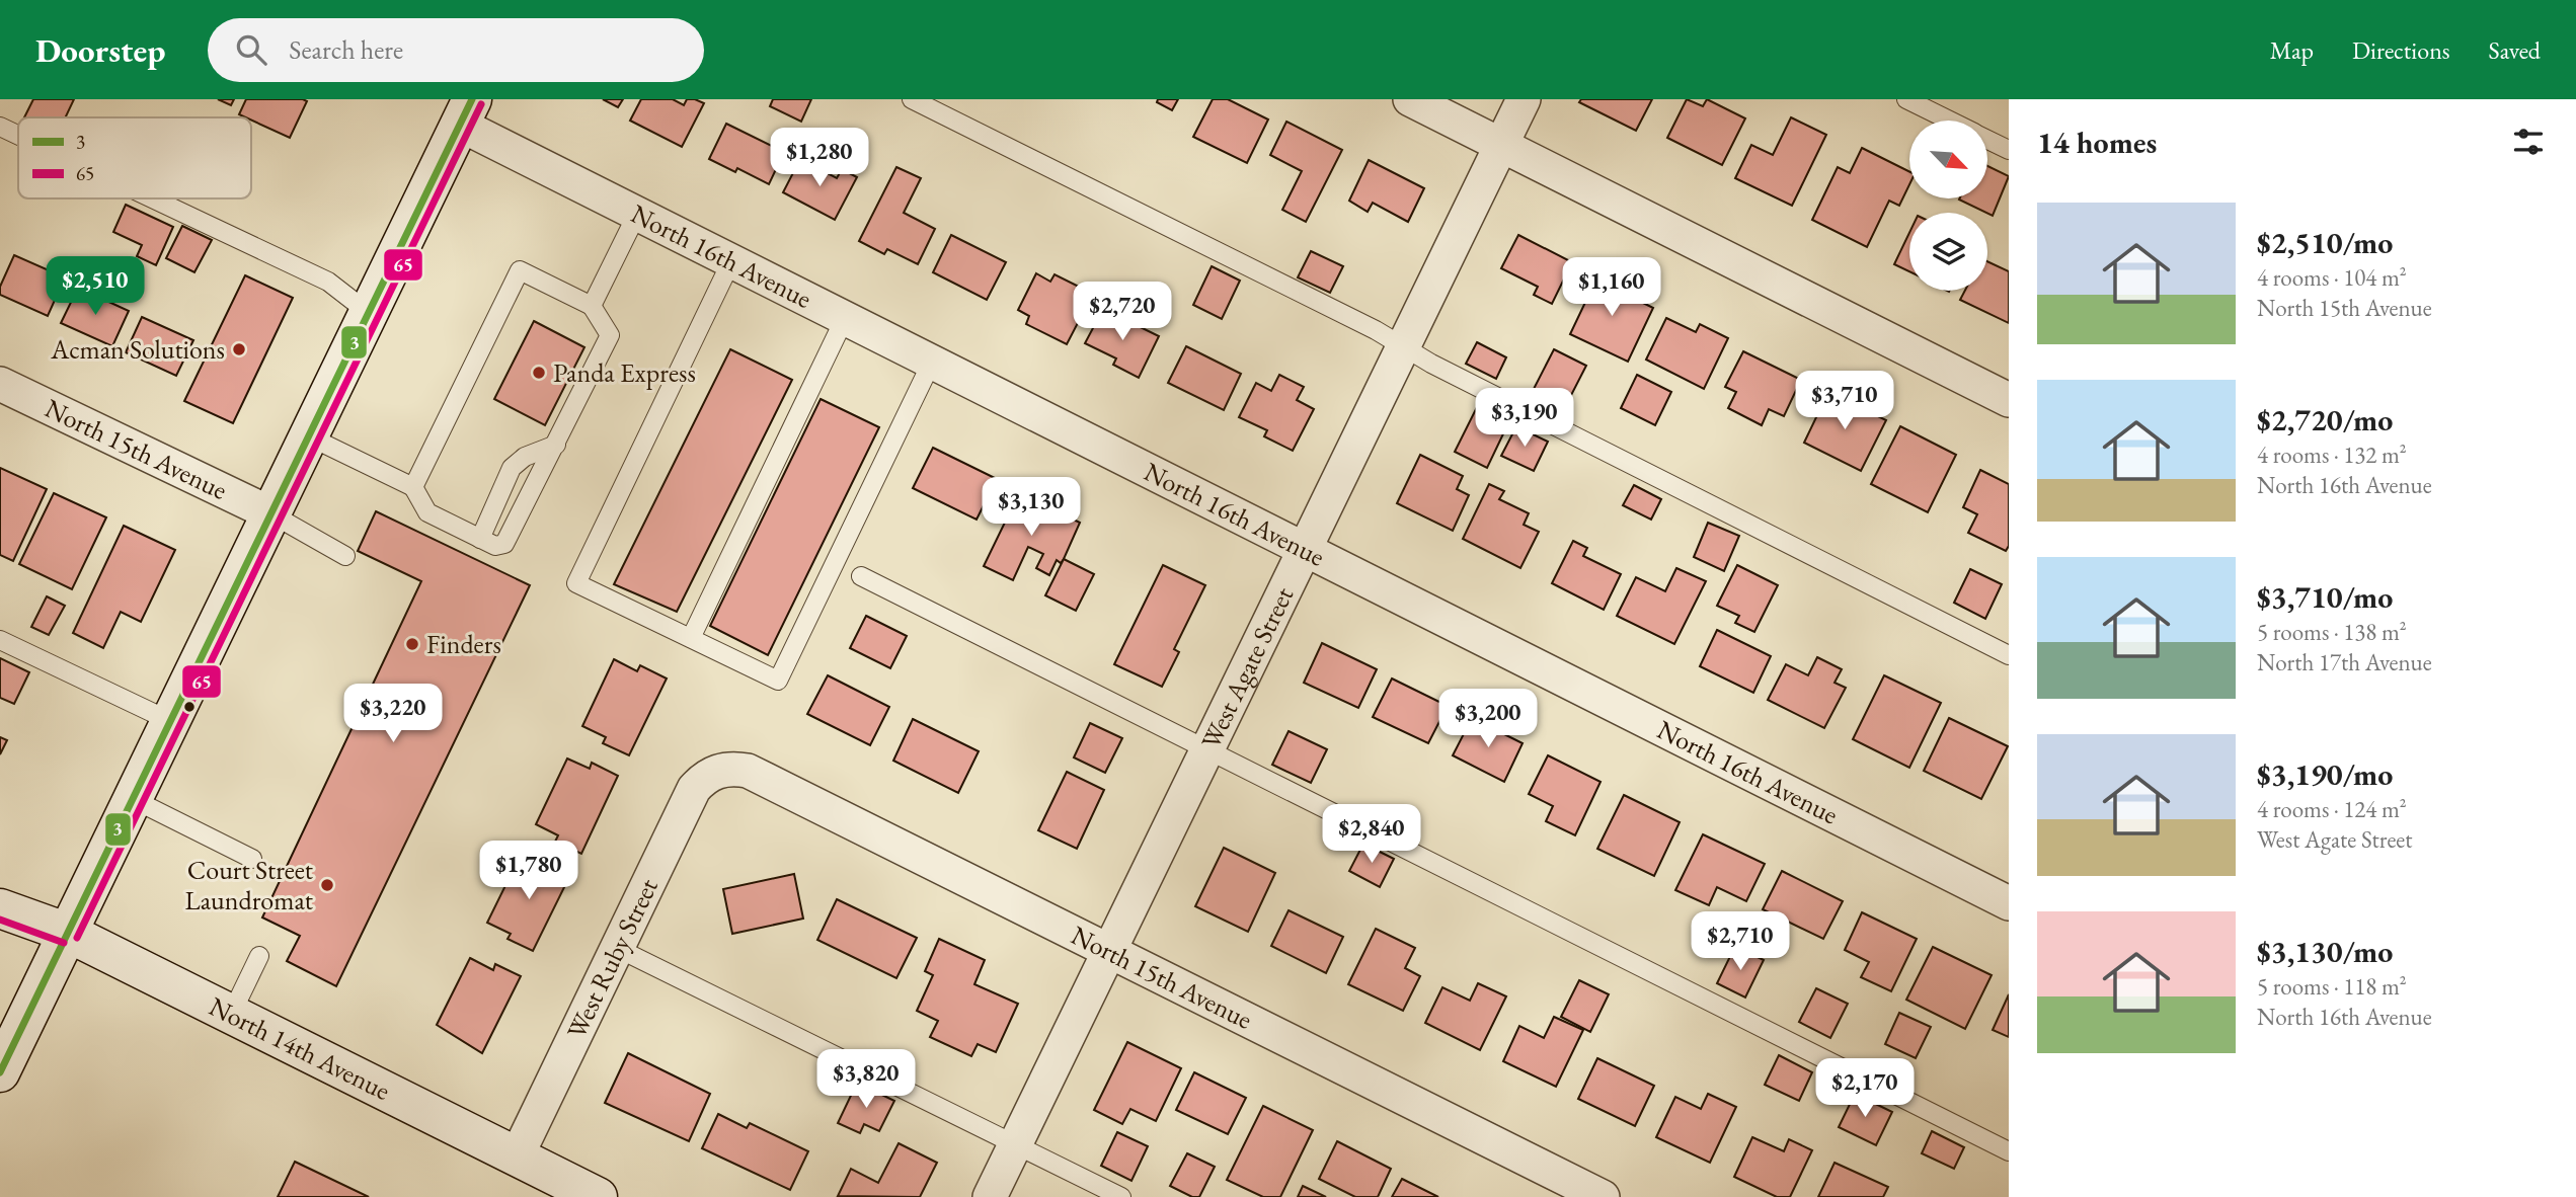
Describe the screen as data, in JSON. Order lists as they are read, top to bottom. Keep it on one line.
{"streets":{"main road":["North 14th Avenue"],"street":["North 16th Avenue","North 15th Avenue","West Agate Street","West Ruby Street"]},"crossings":[["North 16th Avenue","West Agate Street"],["North 15th Avenue","West Agate Street"],["North 15th Avenue","West Ruby Street"],["West Ruby Street","North 14th Avenue"]],"places":["Acman Solutions","Panda Express","Finders","Court Street Laundromat"],"lines":["transit line 3","transit line 65"],"legend":["3","65"],"north":"bottom right","page":{"header":"Doorstep","search":"Search here","nav":["Map","Directions","Saved"],"heading":"14 homes","price":["$1,280","$2,510","$1,160","$2,720","$3,710","$3,190","$3,130","$3,220","$3,200","$2,840","$1,780","$2,710","$3,820","$2,170"],"list":[{"name":"$2,510/mo","note":"4 rooms · 104 m² · North 15th Avenue"},{"name":"$2,720/mo","note":"4 rooms · 132 m² · North 16th Avenue"},{"name":"$3,710/mo","note":"5 rooms · 138 m² · North 17th Avenue"},{"name":"$3,190/mo","note":"4 rooms · 124 m² · West Agate Street"},{"name":"$3,130/mo","note":"5 rooms · 118 m² · North 16th Avenue"}]}}
